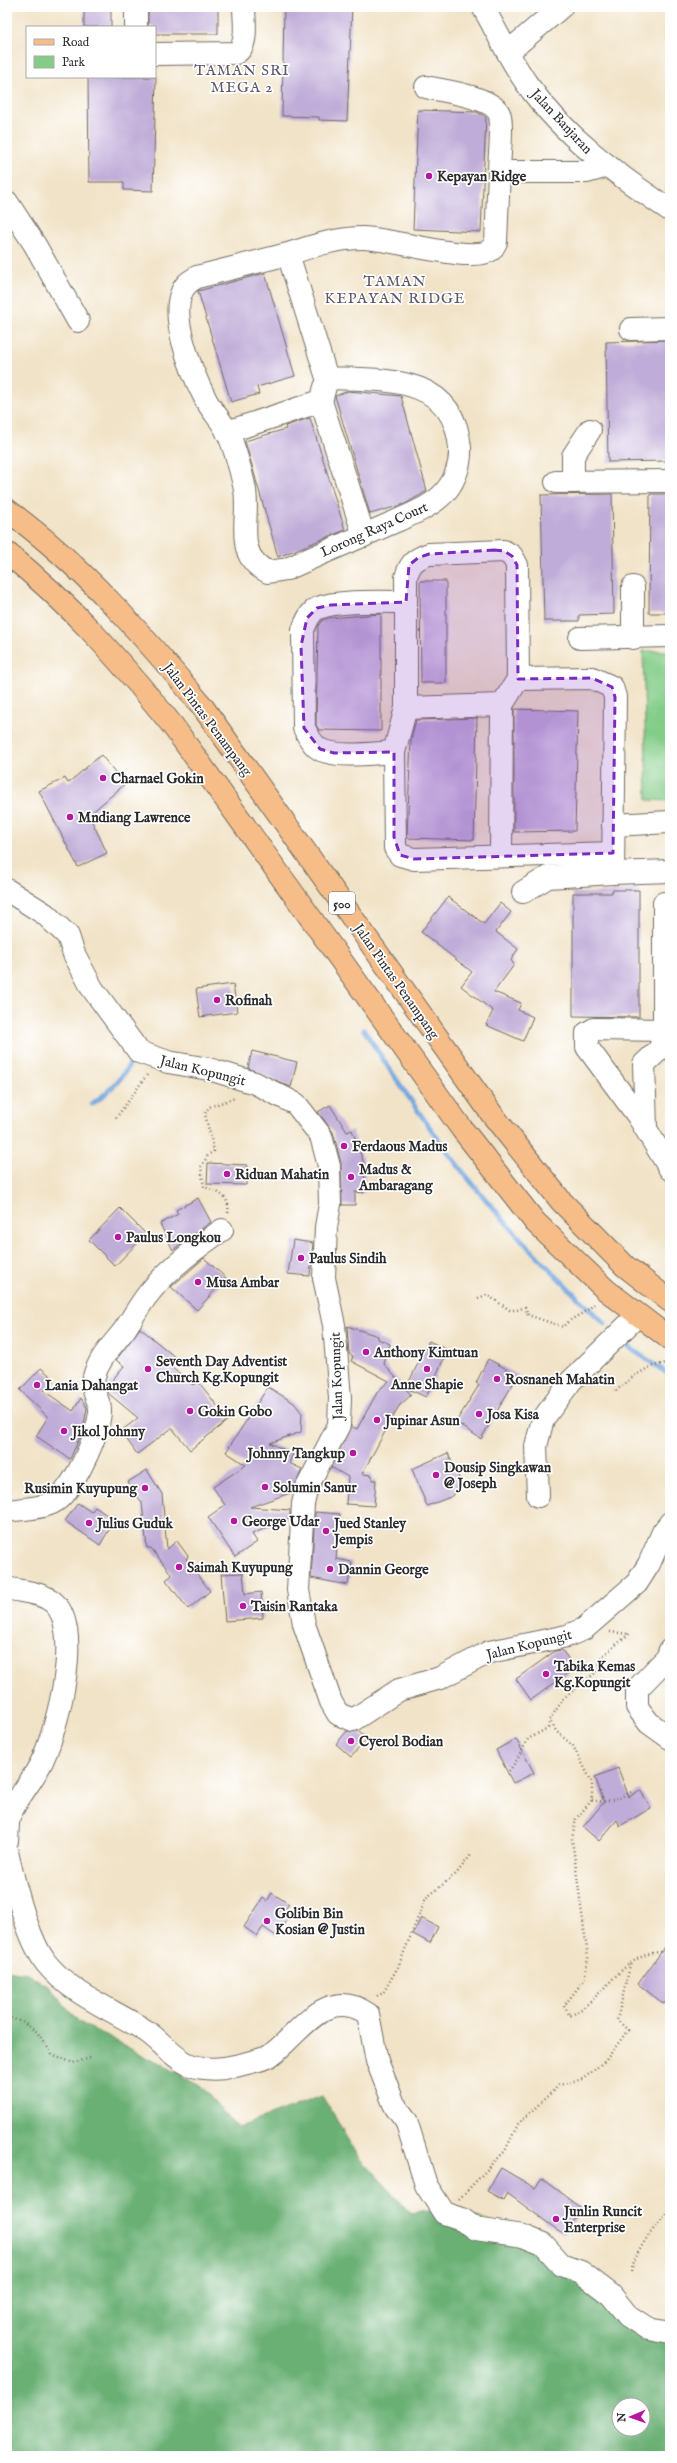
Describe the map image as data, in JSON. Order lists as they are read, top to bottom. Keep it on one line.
{"streets":{"main road":["Jalan Pintas Penampang","500"],"street":["Jalan Banjaran","Lorong Raya Court","Jalan Kopungit"]},"districts":["TAMAN SRI MEGA 2","TAMAN KEPAYAN RIDGE"],"places":["Kepayan Ridge","Charnael Gokin","Mndiang Lawrence","Rofinah","Ferdaous Madus","Riduan Mahatin","Madus & Ambaragang","Paulus Longkou","Paulus Sindih","Musa Ambar","Anthony Kimtuan","Seventh Day Adventist Church Kg.Kopungit","Anne Shapie","Rosnaneh Mahatin","Lania Dahangat","Gokin Gobo","Josa Kisa","Jupinar Asun","Jikol Johnny","Johnny Tangkup","Dousip Singkawan @ Joseph","Solumin Sanur","Rusimin Kuyupung","George Udar","Julius Guduk","Jued Stanley Jempis","Saimah Kuyupung","Dannin George","Taisin Rantaka","Tabika Kemas Kg.Kopungit","Cyerol Bodian","Golibin Bin Kosian @ Justin","Junlin Runcit Enterprise"],"legend":["Road","Park"],"north":"left"}
